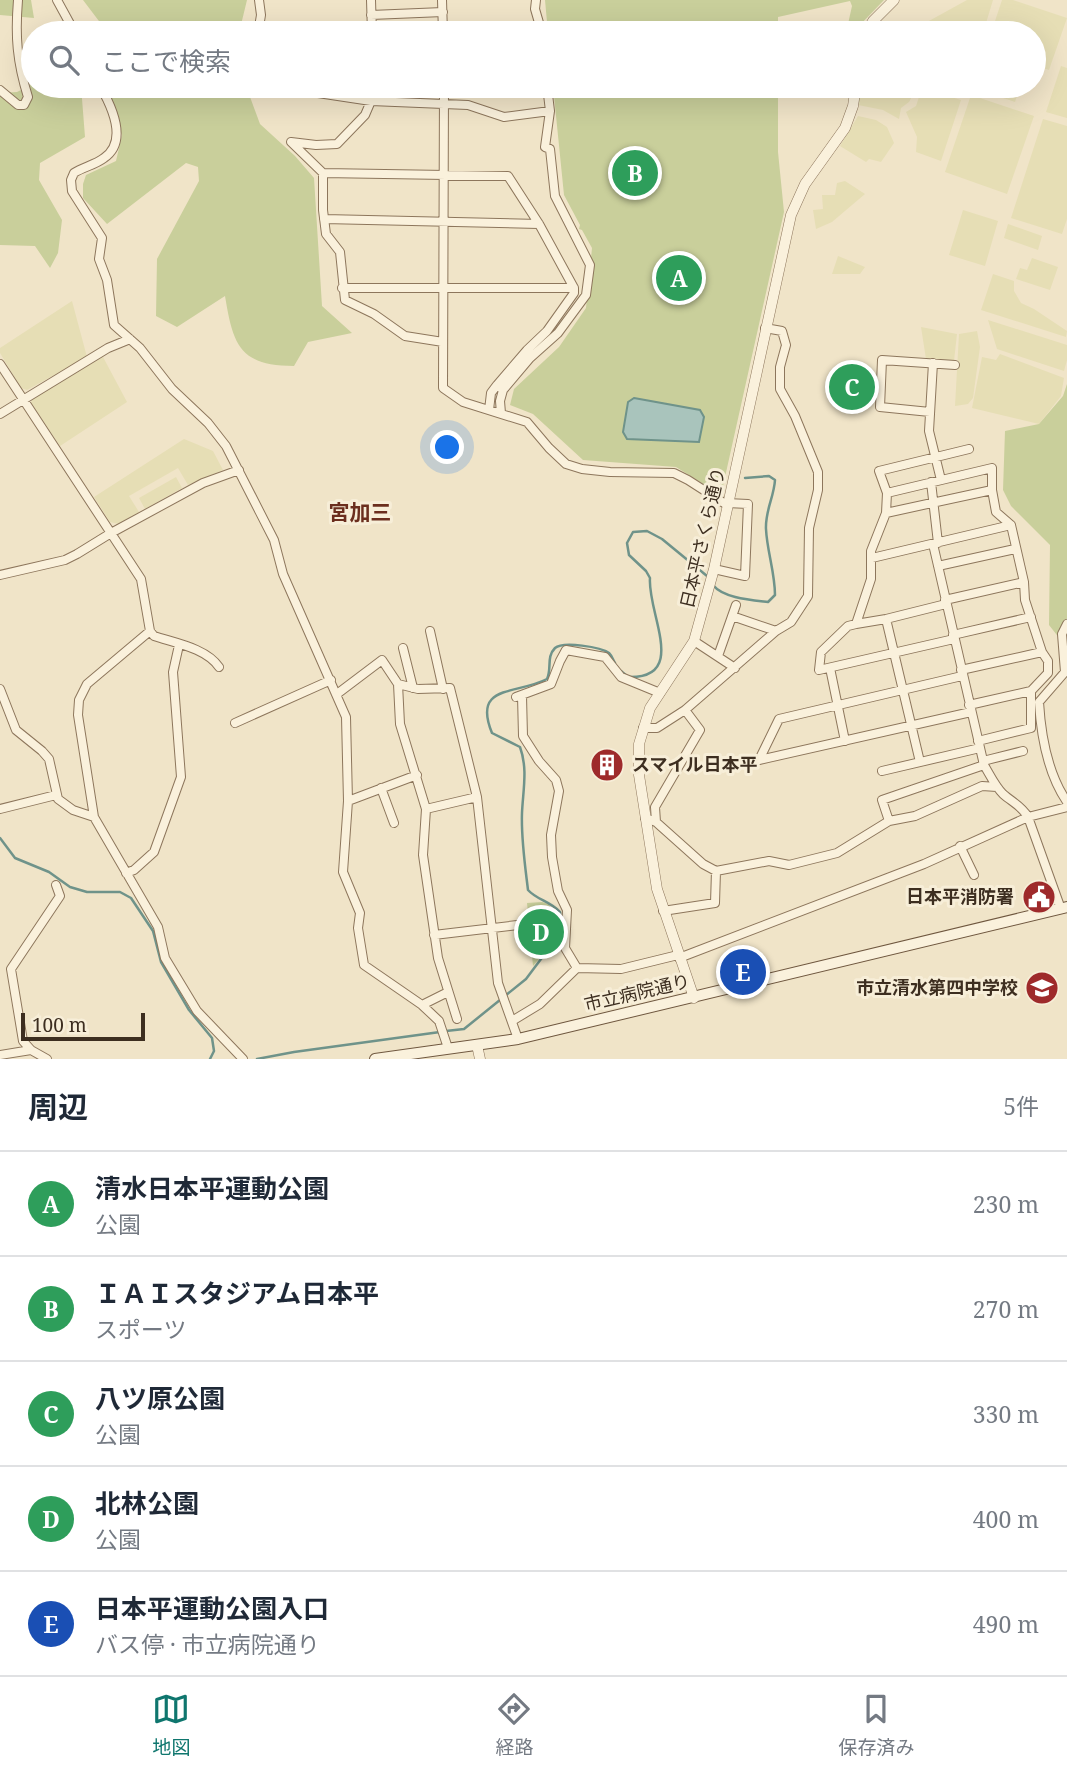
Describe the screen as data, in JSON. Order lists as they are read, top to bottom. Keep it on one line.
{"streets":{"main road":["市立病院通り"],"street":["日本平さくら通り"]},"crossings":[["日本平さくら通り","市立病院通り"]],"districts":["宮加三"],"places":{"building":["スマイル日本平"],"public building":["日本平消防署"],"school or university":["市立清水第四中学校"]},"scale_bar":"100 m","page":{"search":"ここで検索","pins":["B","A","C","D","E"],"scale":"100 m","heading":["周辺","5件"],"list":[{"mark":"A","name":"清水日本平運動公園","note":"公園","value":"230 m"},{"mark":"B","name":"ＩＡＩスタジアム日本平","note":"スポーツ","value":"270 m"},{"mark":"C","name":"八ツ原公園","note":"公園","value":"330 m"},{"mark":"D","name":"北林公園","note":"公園","value":"400 m"},{"mark":"E","name":"日本平運動公園入口","note":"バス停 · 市立病院通り","value":"490 m"}],"nav":["地図","経路","保存済み"]}}
